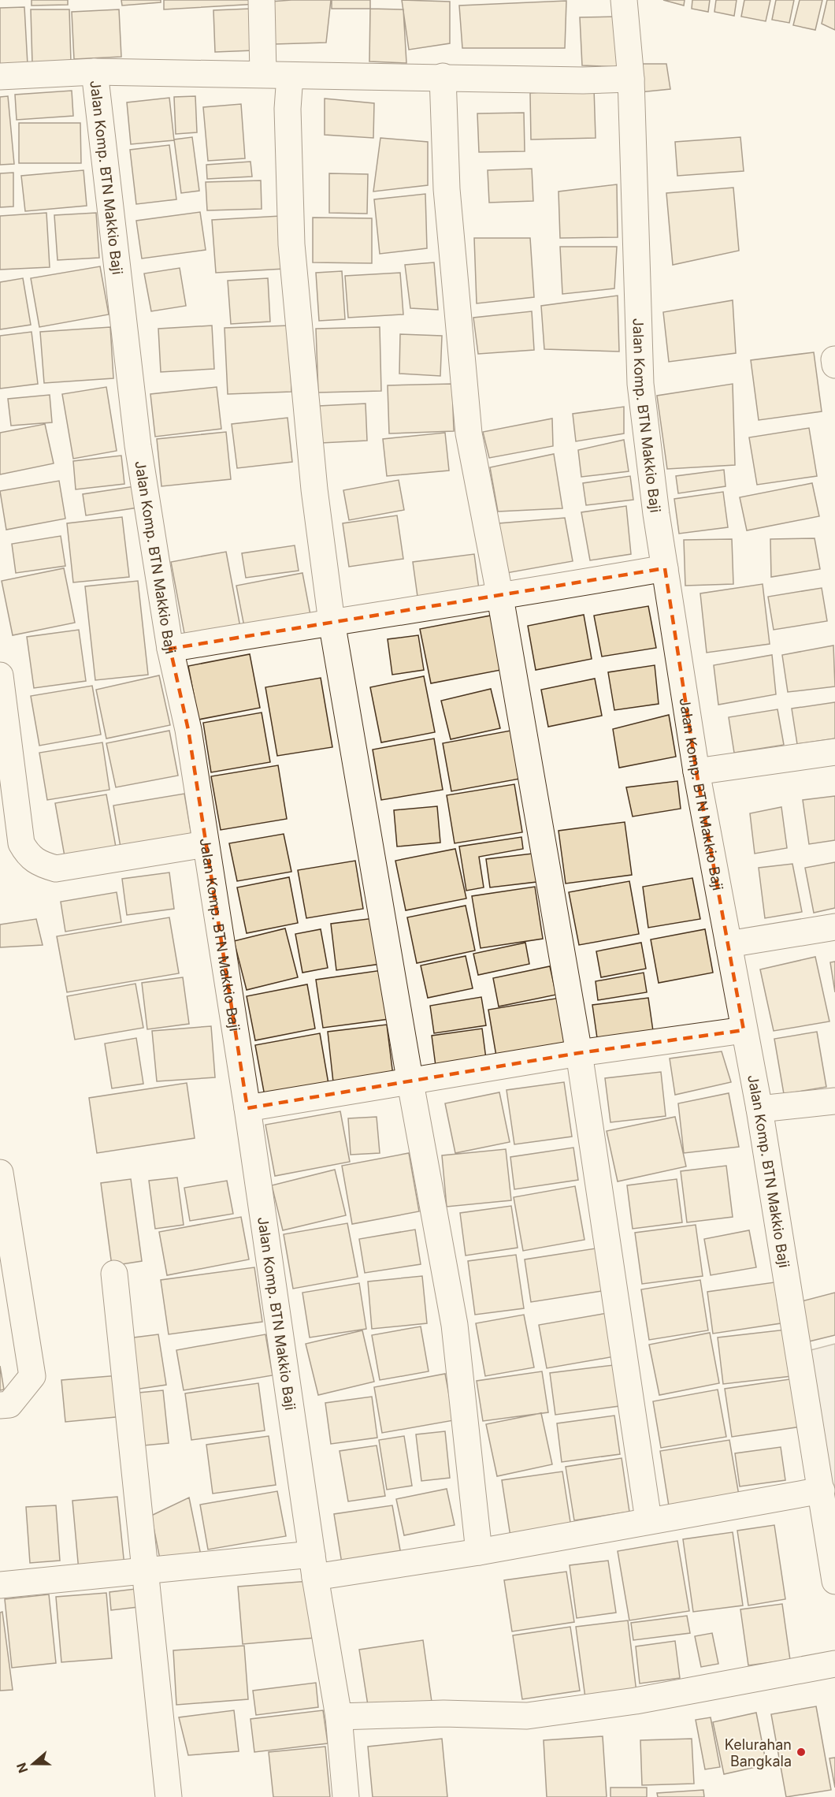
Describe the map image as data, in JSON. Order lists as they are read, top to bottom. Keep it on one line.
{"streets":{"street":["Jalan Komp. BTN Makkio Baji"]},"places":["Kelurahan Bangkala"],"north":"left"}
